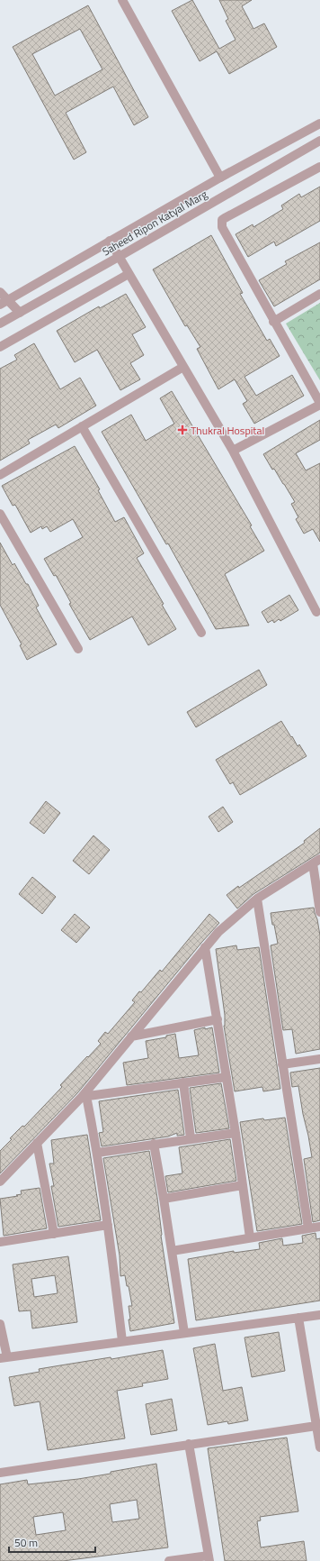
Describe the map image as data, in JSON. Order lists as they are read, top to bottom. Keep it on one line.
{"streets":{"street":["Saheed Ripon Katyal Marg"]},"places":{"health":["Thukral Hospital"]},"scale_bar":"50 m"}
